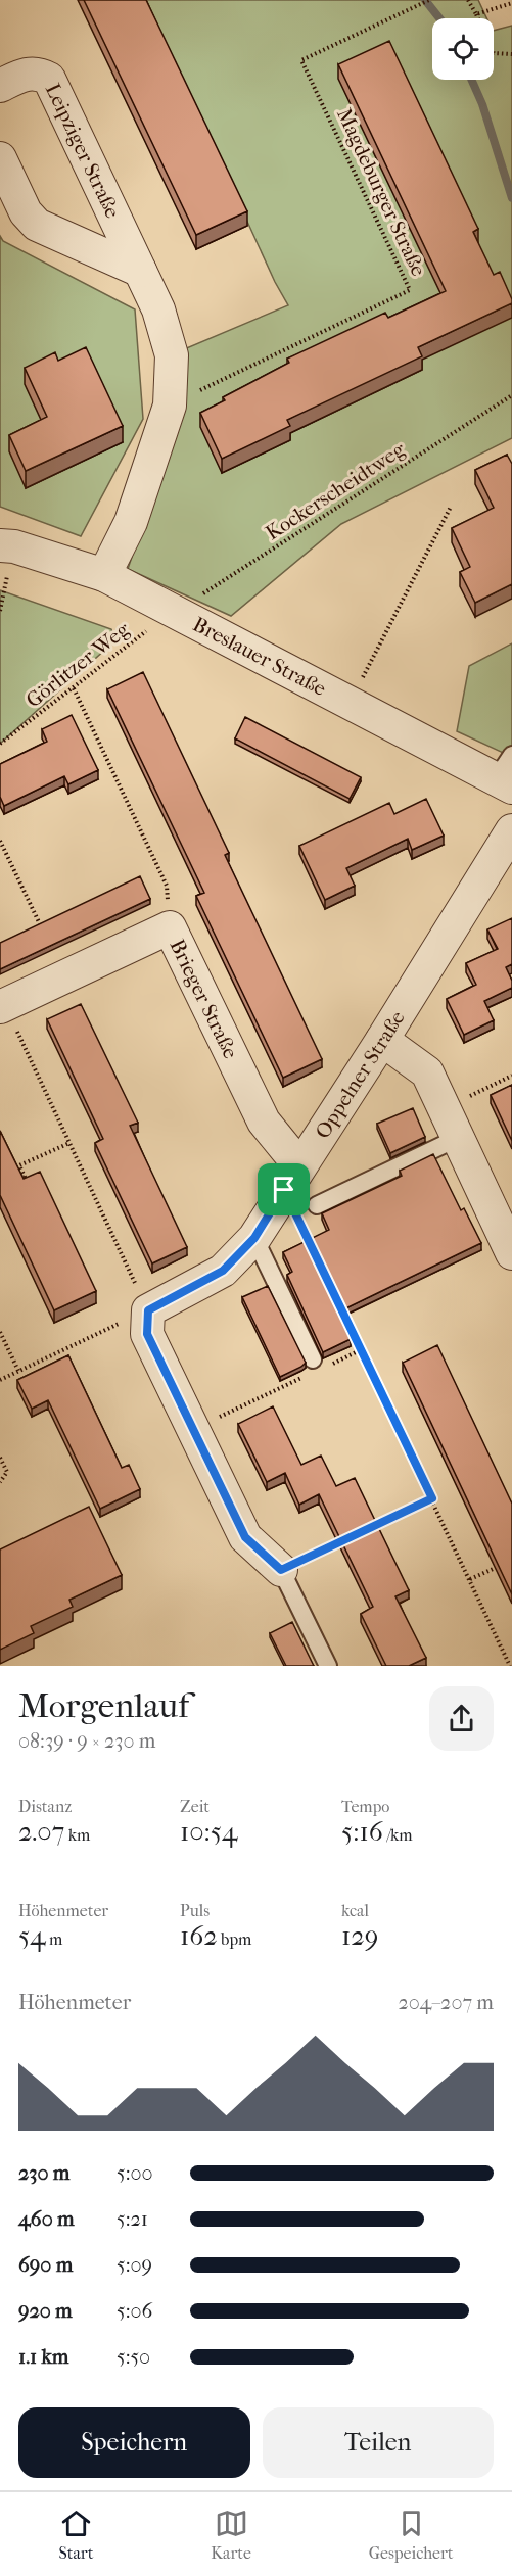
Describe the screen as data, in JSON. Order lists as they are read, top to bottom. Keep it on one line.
{"streets":{"street":["Leipziger Straße","Breslauer Straße","Brieger Straße","Oppelner Straße"],"path":["Magdeburger Straße","Kockerscheidtweg","Görlitzer Weg"]},"crossings":[["Leipziger Straße","Magdeburger Straße"],["Leipziger Straße","Breslauer Straße"],["Kockerscheidtweg","Breslauer Straße"],["Kockerscheidtweg","Görlitzer Weg"],["Breslauer Straße","Görlitzer Weg"],["Brieger Straße","Oppelner Straße"]],"page":{"heading":["Morgenlauf","08:39 · 9 × 230 m"],"stats":[["Distanz","2.07 km"],["Zeit","10:54"],["Tempo","5:16 /km"],["Höhenmeter","54 m"],["Puls","162 bpm"],["kcal","129"]],"chart":["Höhenmeter","204–207 m"],"list":[{"name":"230 m","note":"5:00"},{"name":"460 m","note":"5:21"},{"name":"690 m","note":"5:09"},{"name":"920 m","note":"5:06"},{"name":"1.1 km","note":"5:50"}],"buttons":["Speichern","Teilen"],"tabs":["Start","Karte","Gespeichert"]}}
